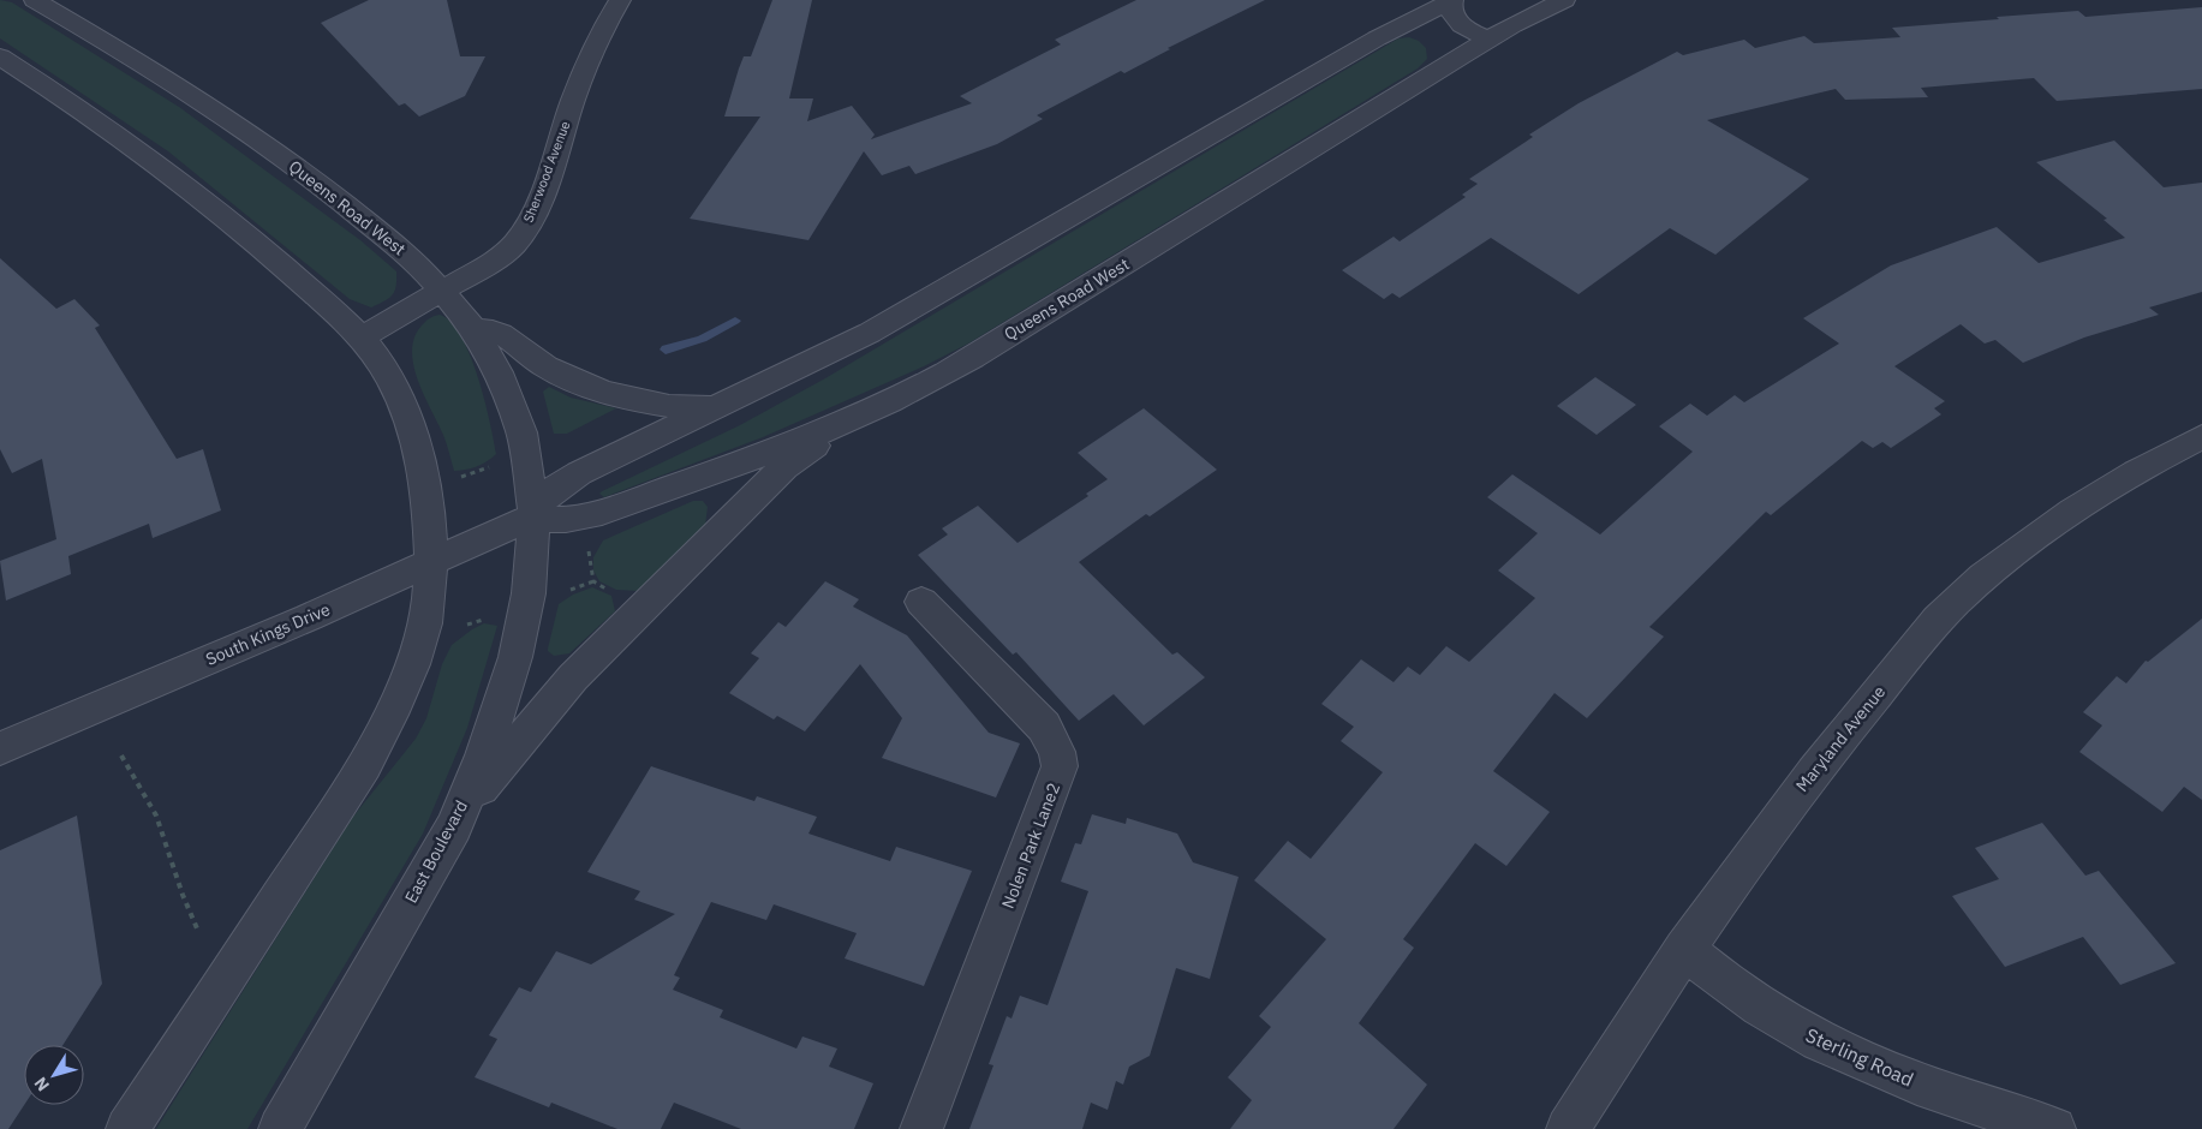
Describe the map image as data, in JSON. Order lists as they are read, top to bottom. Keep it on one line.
{"streets":{"street":["Sherwood Avenue","Queens Road West","South Kings Drive","Maryland Avenue","Nolen Park Lane2","East Boulevard","Sterling Road"]},"crossings":[["Sherwood Avenue","Queens Road West"],["Queens Road West","South Kings Drive"],["Queens Road West","East Boulevard"],["South Kings Drive","East Boulevard"],["Maryland Avenue","Sterling Road"]],"north":"bottom left"}
